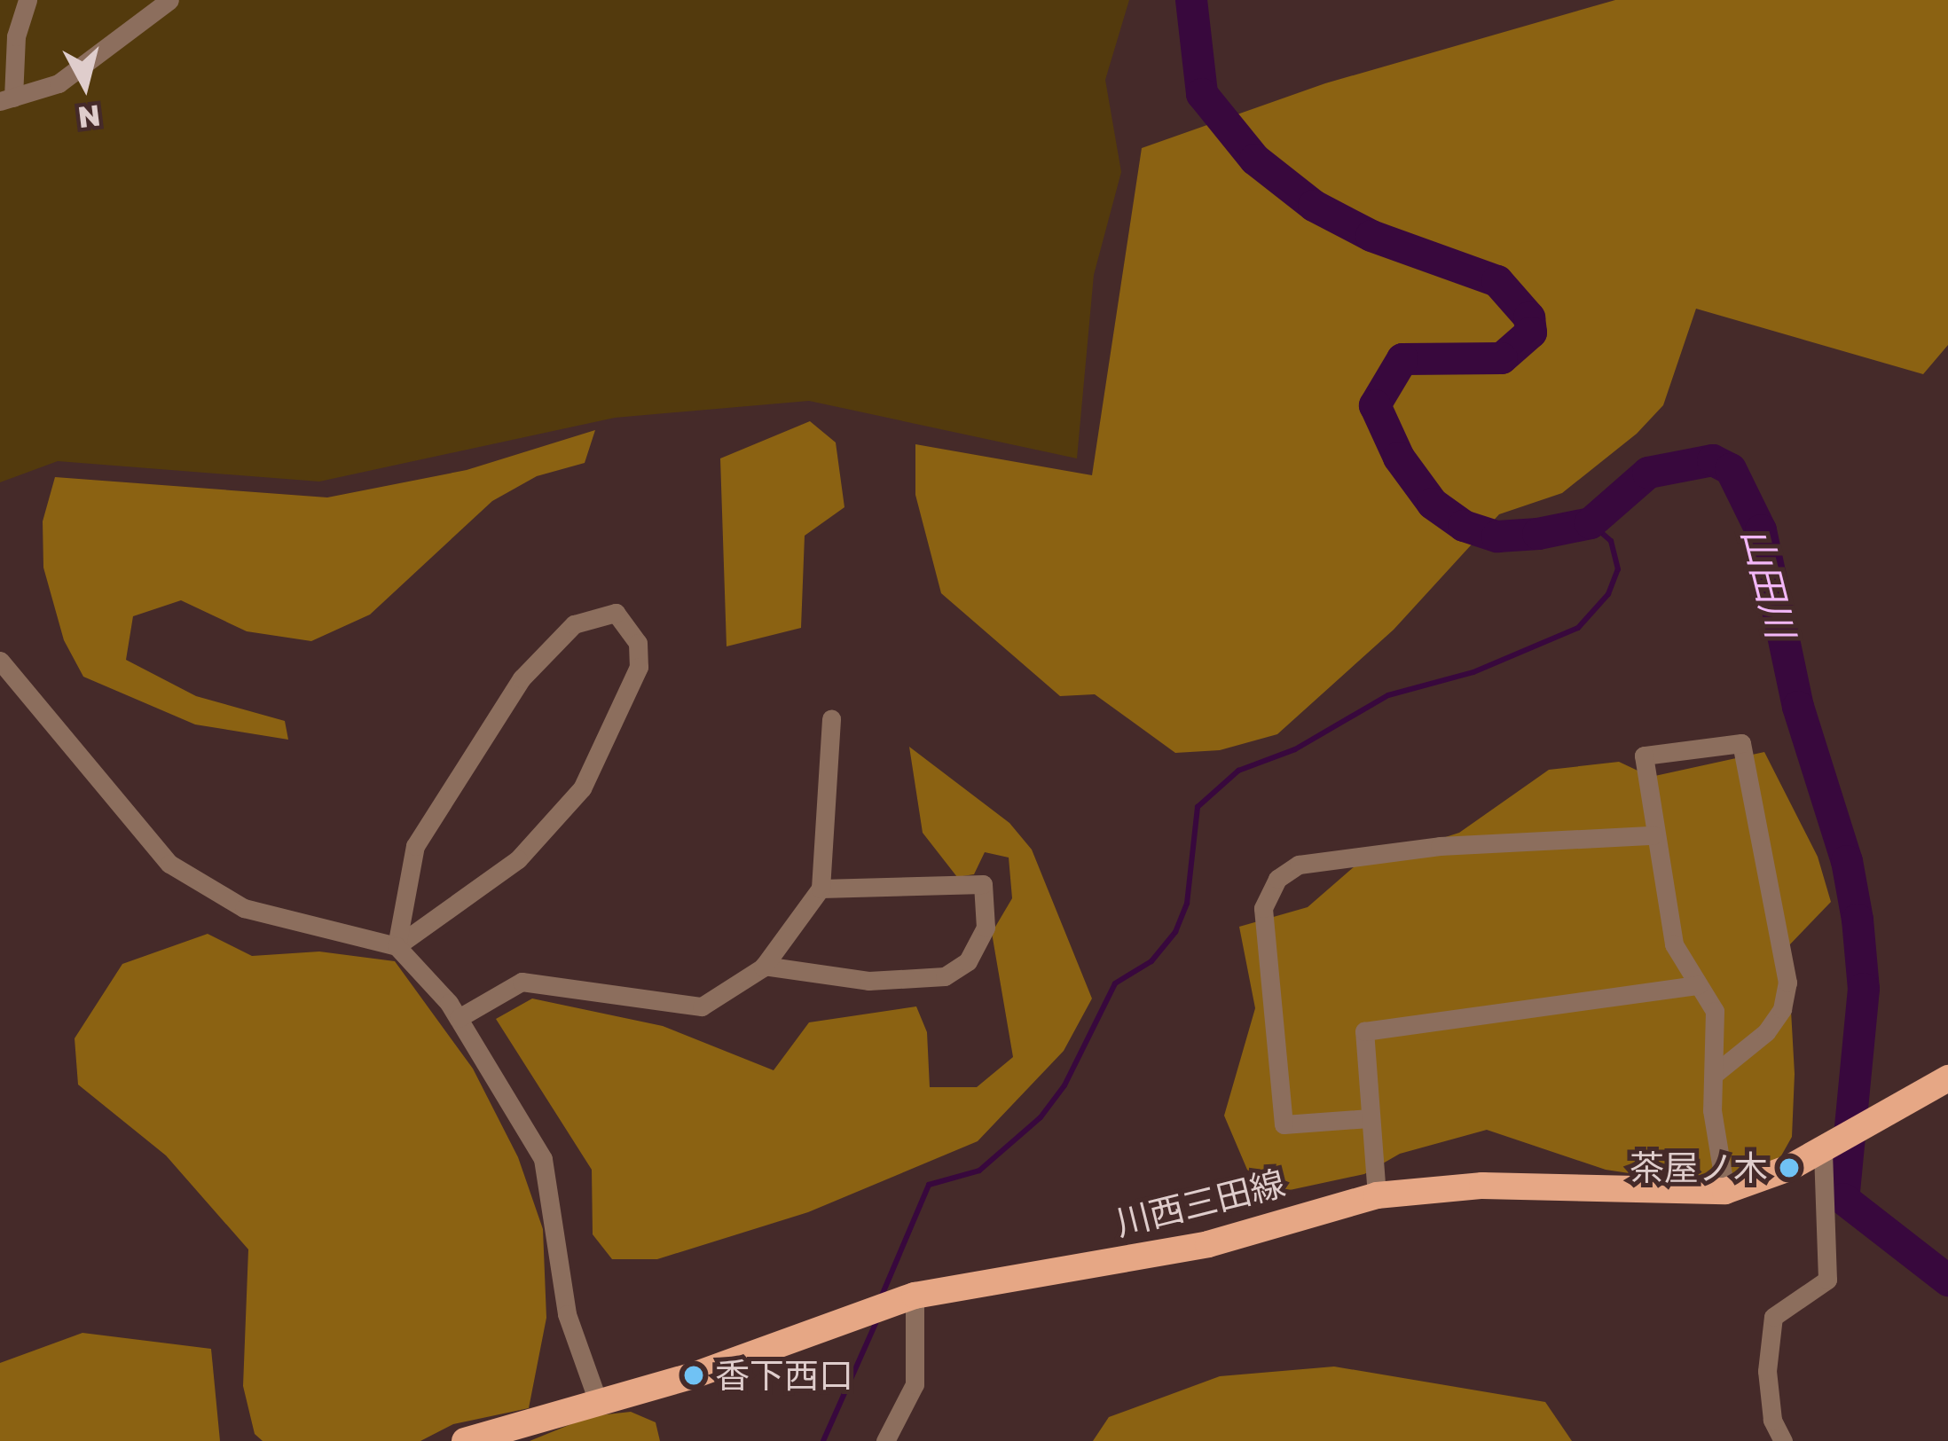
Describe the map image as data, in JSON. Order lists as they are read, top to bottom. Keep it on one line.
{"streets":{"main road":["川西三田線"]},"water":["山田川"],"places":["茶屋ノ木","香下西口"],"north":"bottom"}
